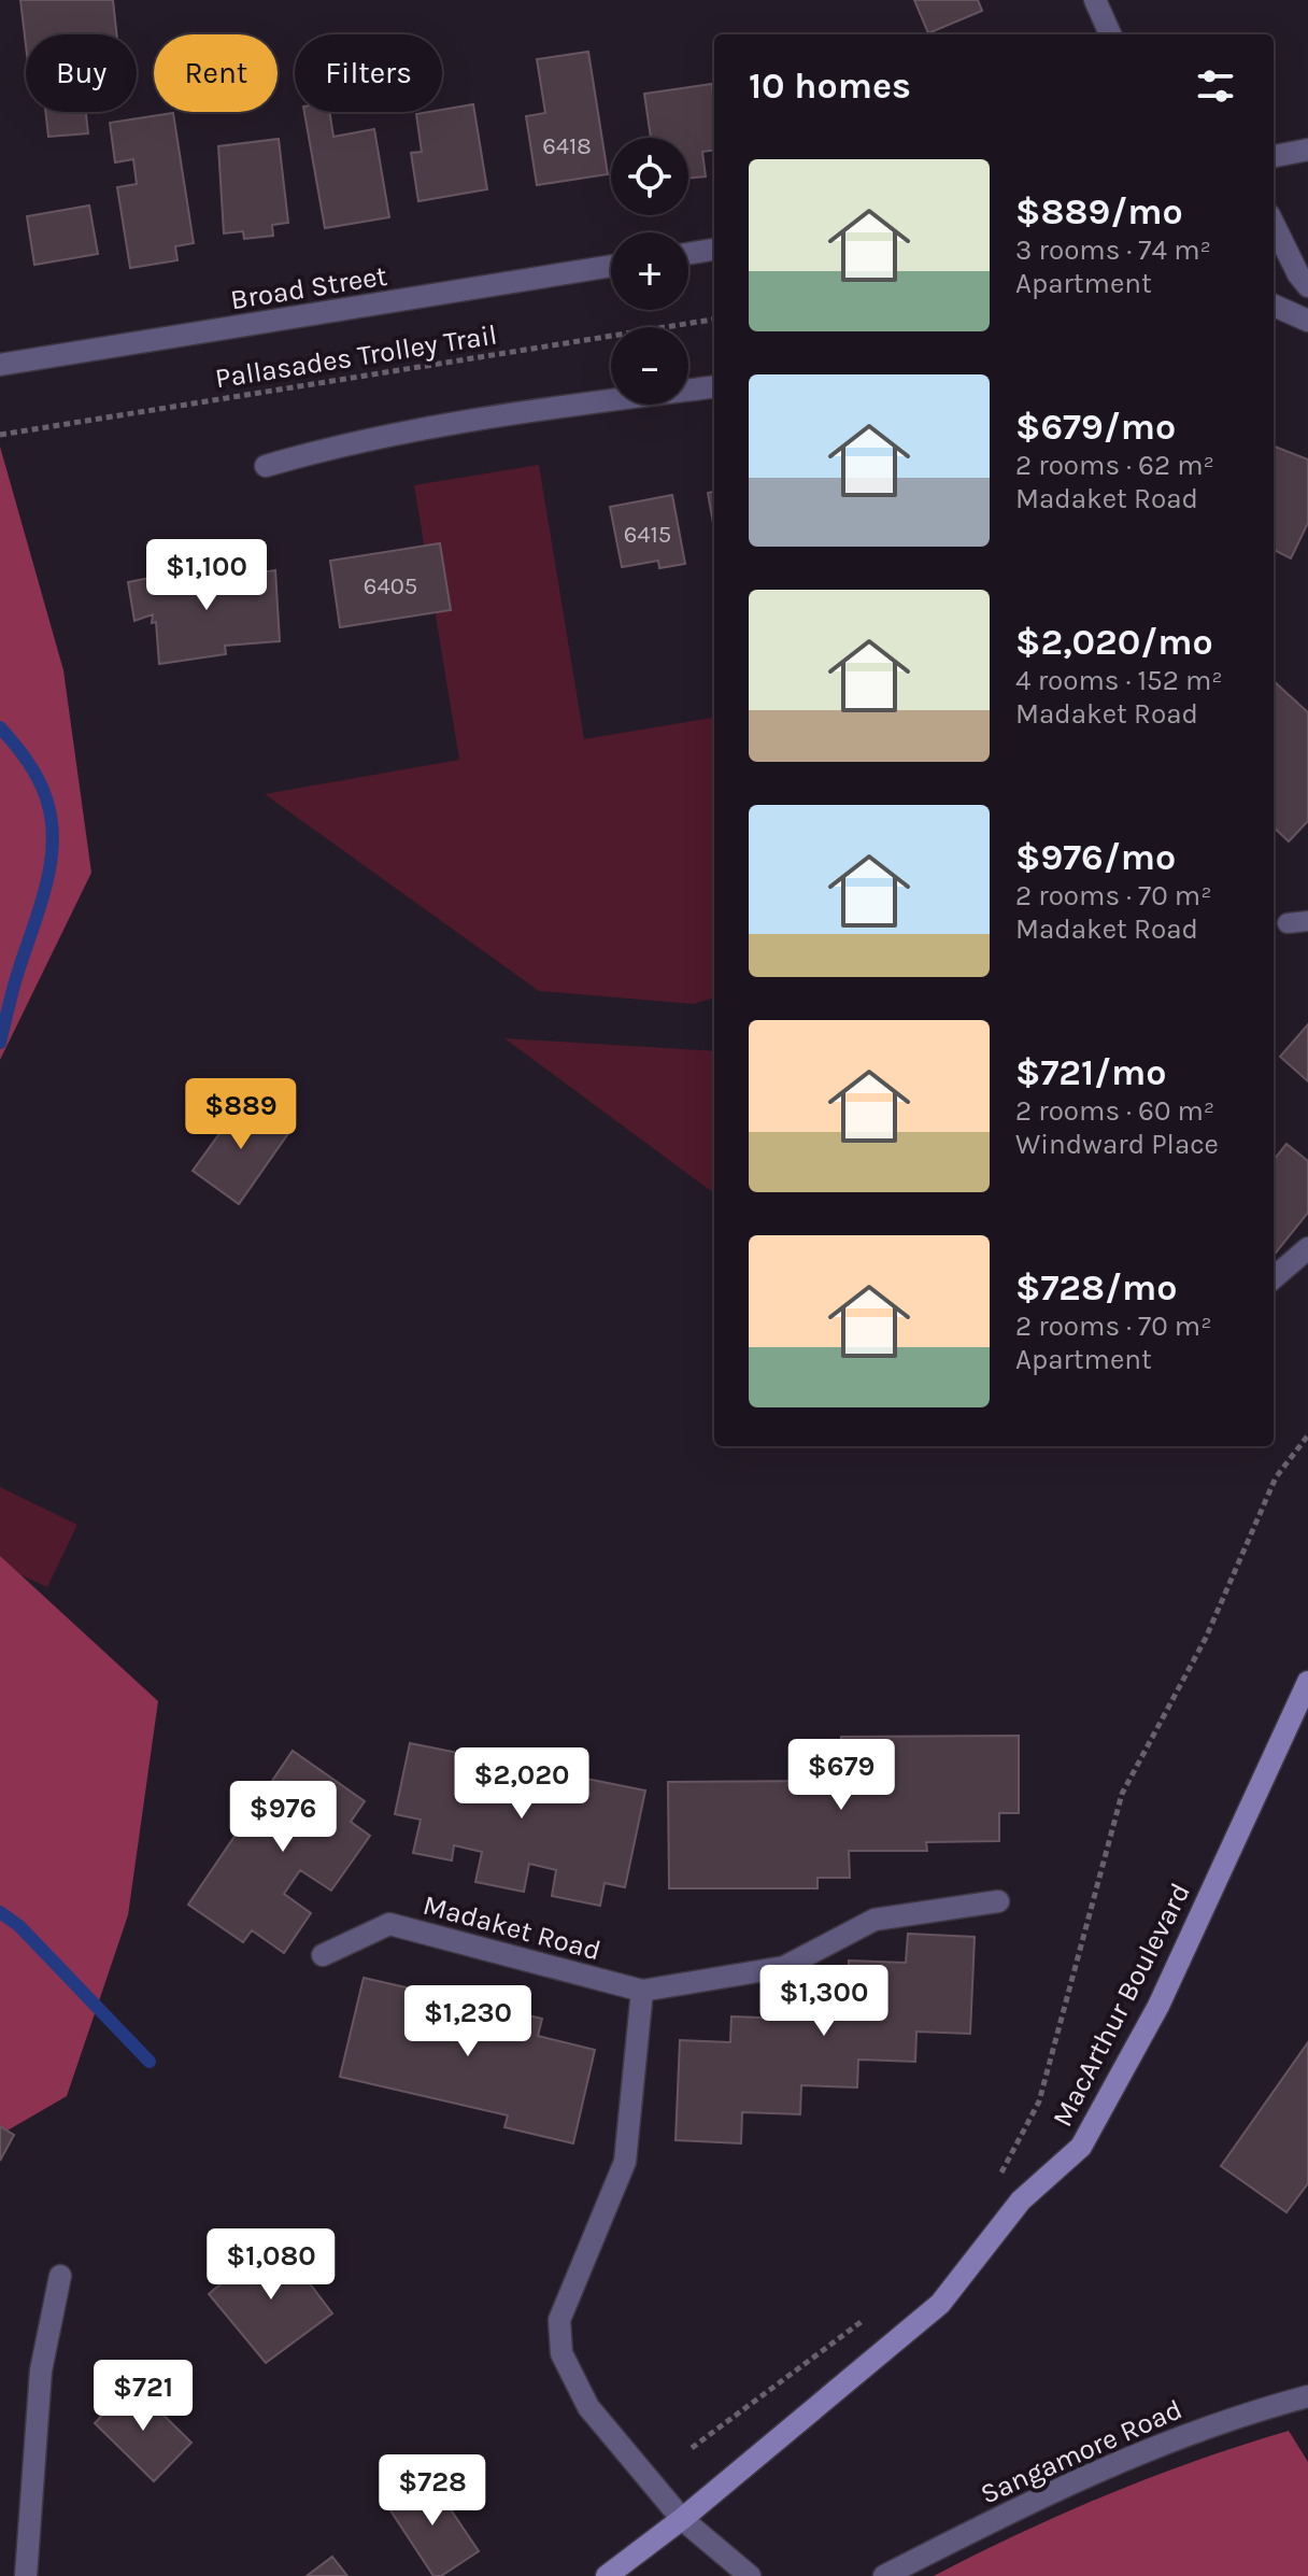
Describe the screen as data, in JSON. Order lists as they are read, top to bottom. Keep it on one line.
{"streets":{"main road":["MacArthur Boulevard"],"street":["Broad Street","Madaket Road","Sangamore Road"],"path":["Pallasades Trolley Trail"]},"house_numbers":["6418","6415","6405"],"page":{"chip":["Buy","Rent","Filters"],"heading":"10 homes","map_buttons":["+","−"],"list":[{"name":"$889/mo","note":"3 rooms · 74 m² · Apartment"},{"name":"$679/mo","note":"2 rooms · 62 m² · Madaket Road"},{"name":"$2,020/mo","note":"4 rooms · 152 m² · Madaket Road"},{"name":"$976/mo","note":"2 rooms · 70 m² · Madaket Road"},{"name":"$721/mo","note":"2 rooms · 60 m² · Windward Place"},{"name":"$728/mo","note":"2 rooms · 70 m² · Apartment"}],"price":["$1,100","$889","$679","$2,020","$976","$1,300","$1,230","$1,080","$721","$728"]}}
